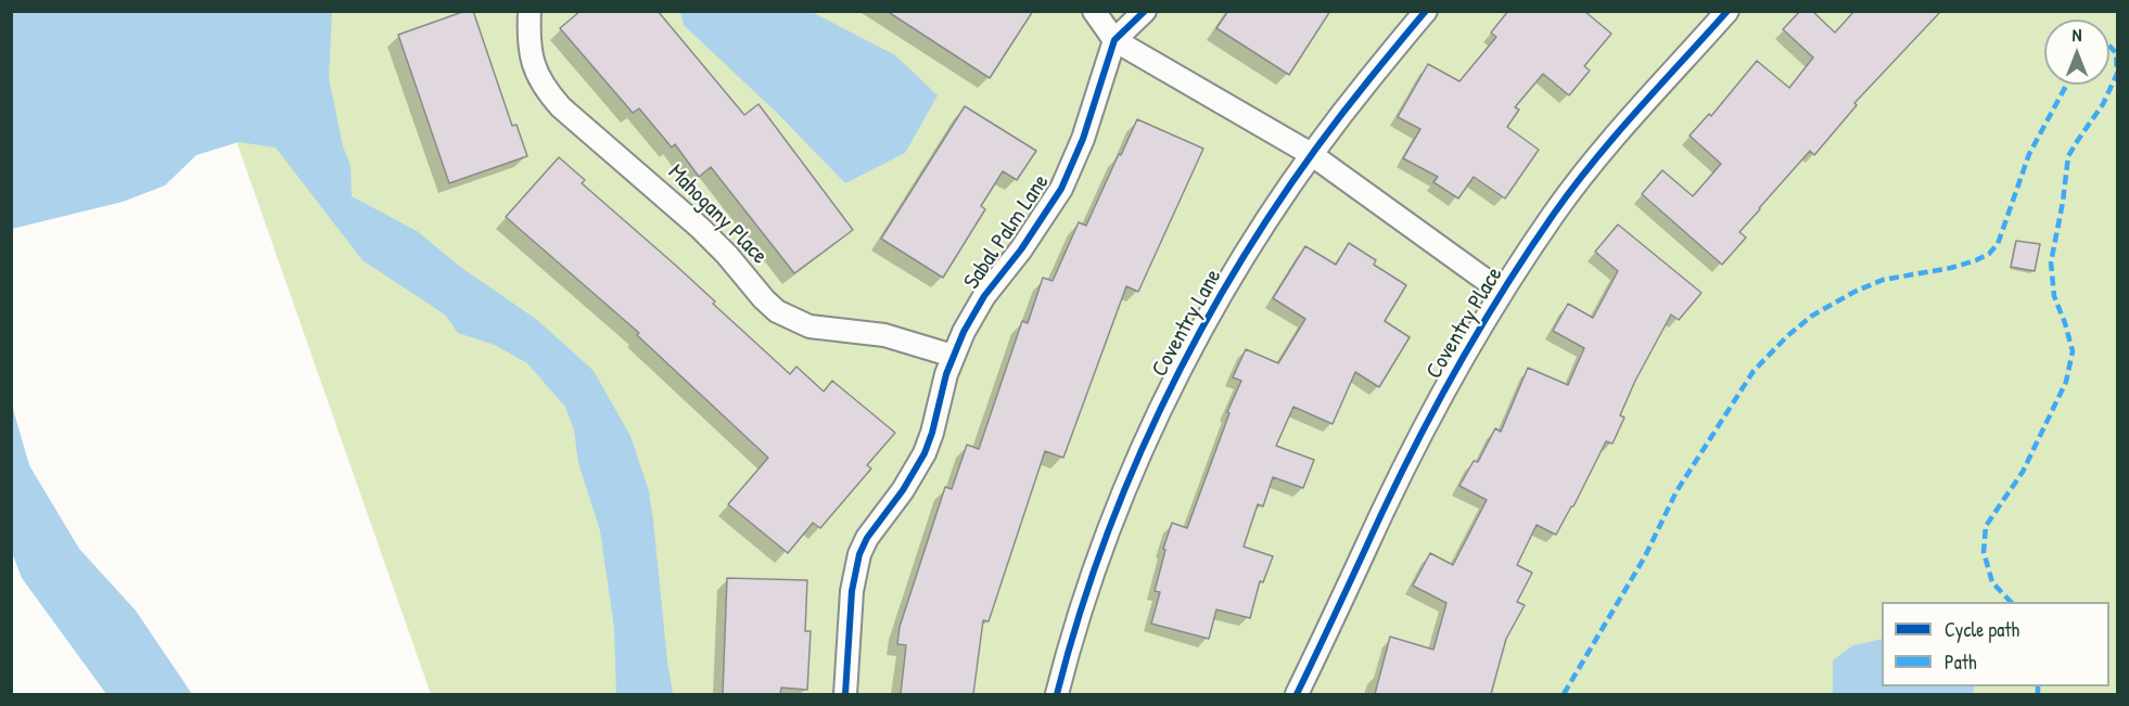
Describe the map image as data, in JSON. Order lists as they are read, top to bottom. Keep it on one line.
{"streets":{"street":["Mahogany Place","Sabal Palm Lane","Coventry Lane","Coventry Place"]},"crossings":[["Mahogany Place","Sabal Palm Lane"],["Sabal Palm Lane","Coventry Place"],["Coventry Lane","Coventry Place"]],"legend":["Cycle path","Path"],"north":"top"}
